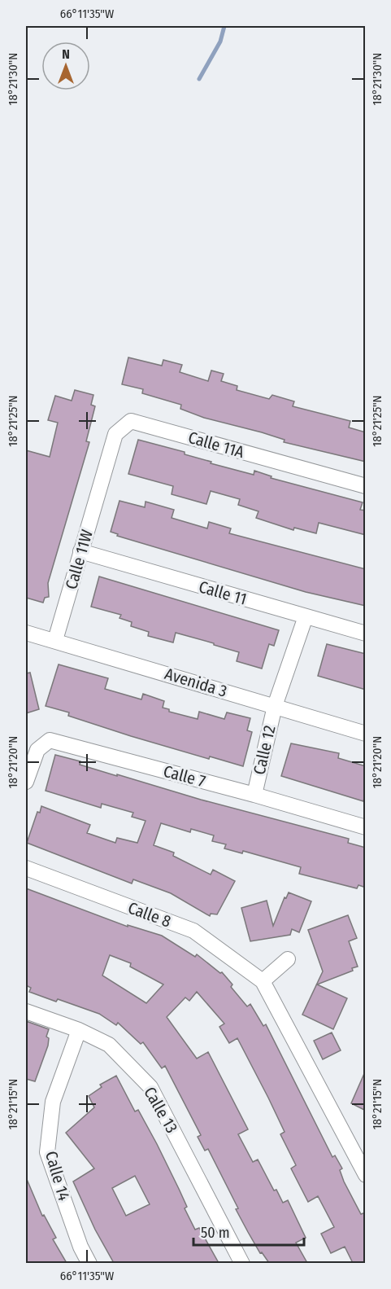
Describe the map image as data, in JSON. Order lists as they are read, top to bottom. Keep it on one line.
{"streets":{"street":["Calle 11A","Calle 11W","Calle 11","Avenida 3","Calle 12","Calle 7","Calle 8","Calle 13","Calle 14"]},"crossings":[["Calle 11A","Calle 11W"],["Calle 11W","Calle 11"],["Calle 11W","Avenida 3"],["Calle 11","Calle 12"],["Avenida 3","Calle 12"],["Calle 12","Calle 7"],["Calle 13","Calle 14"]],"scale_bar":"50 m","north":"top","coordinates":["66°11'35\"W","18°21'30\"N","18°21'25\"N","18°21'20\"N","18°21'15\"N"]}
